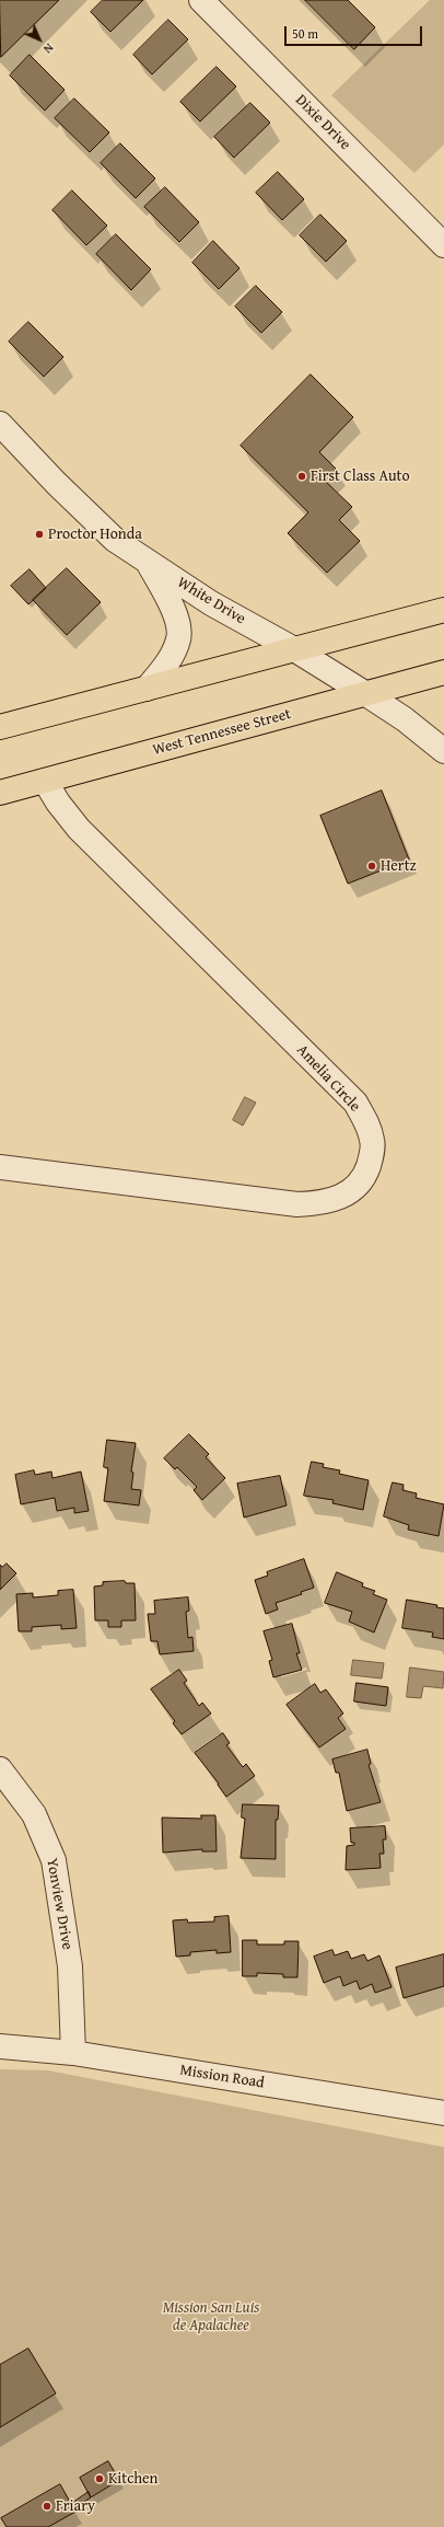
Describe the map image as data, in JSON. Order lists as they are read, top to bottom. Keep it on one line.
{"streets":{"main road":["West Tennessee Street"],"street":["Dixie Drive","White Drive","Amelia Circle","Yonview Drive","Mission Road"]},"crossings":[["White Drive","West Tennessee Street"],["West Tennessee Street","Amelia Circle"],["Yonview Drive","Mission Road"]],"parks":["Mission San Luis de Apalachee"],"places":["First Class Auto","Proctor Honda","Hertz","Kitchen","Friary"],"scale_bar":"50 m","north":"bottom right"}
